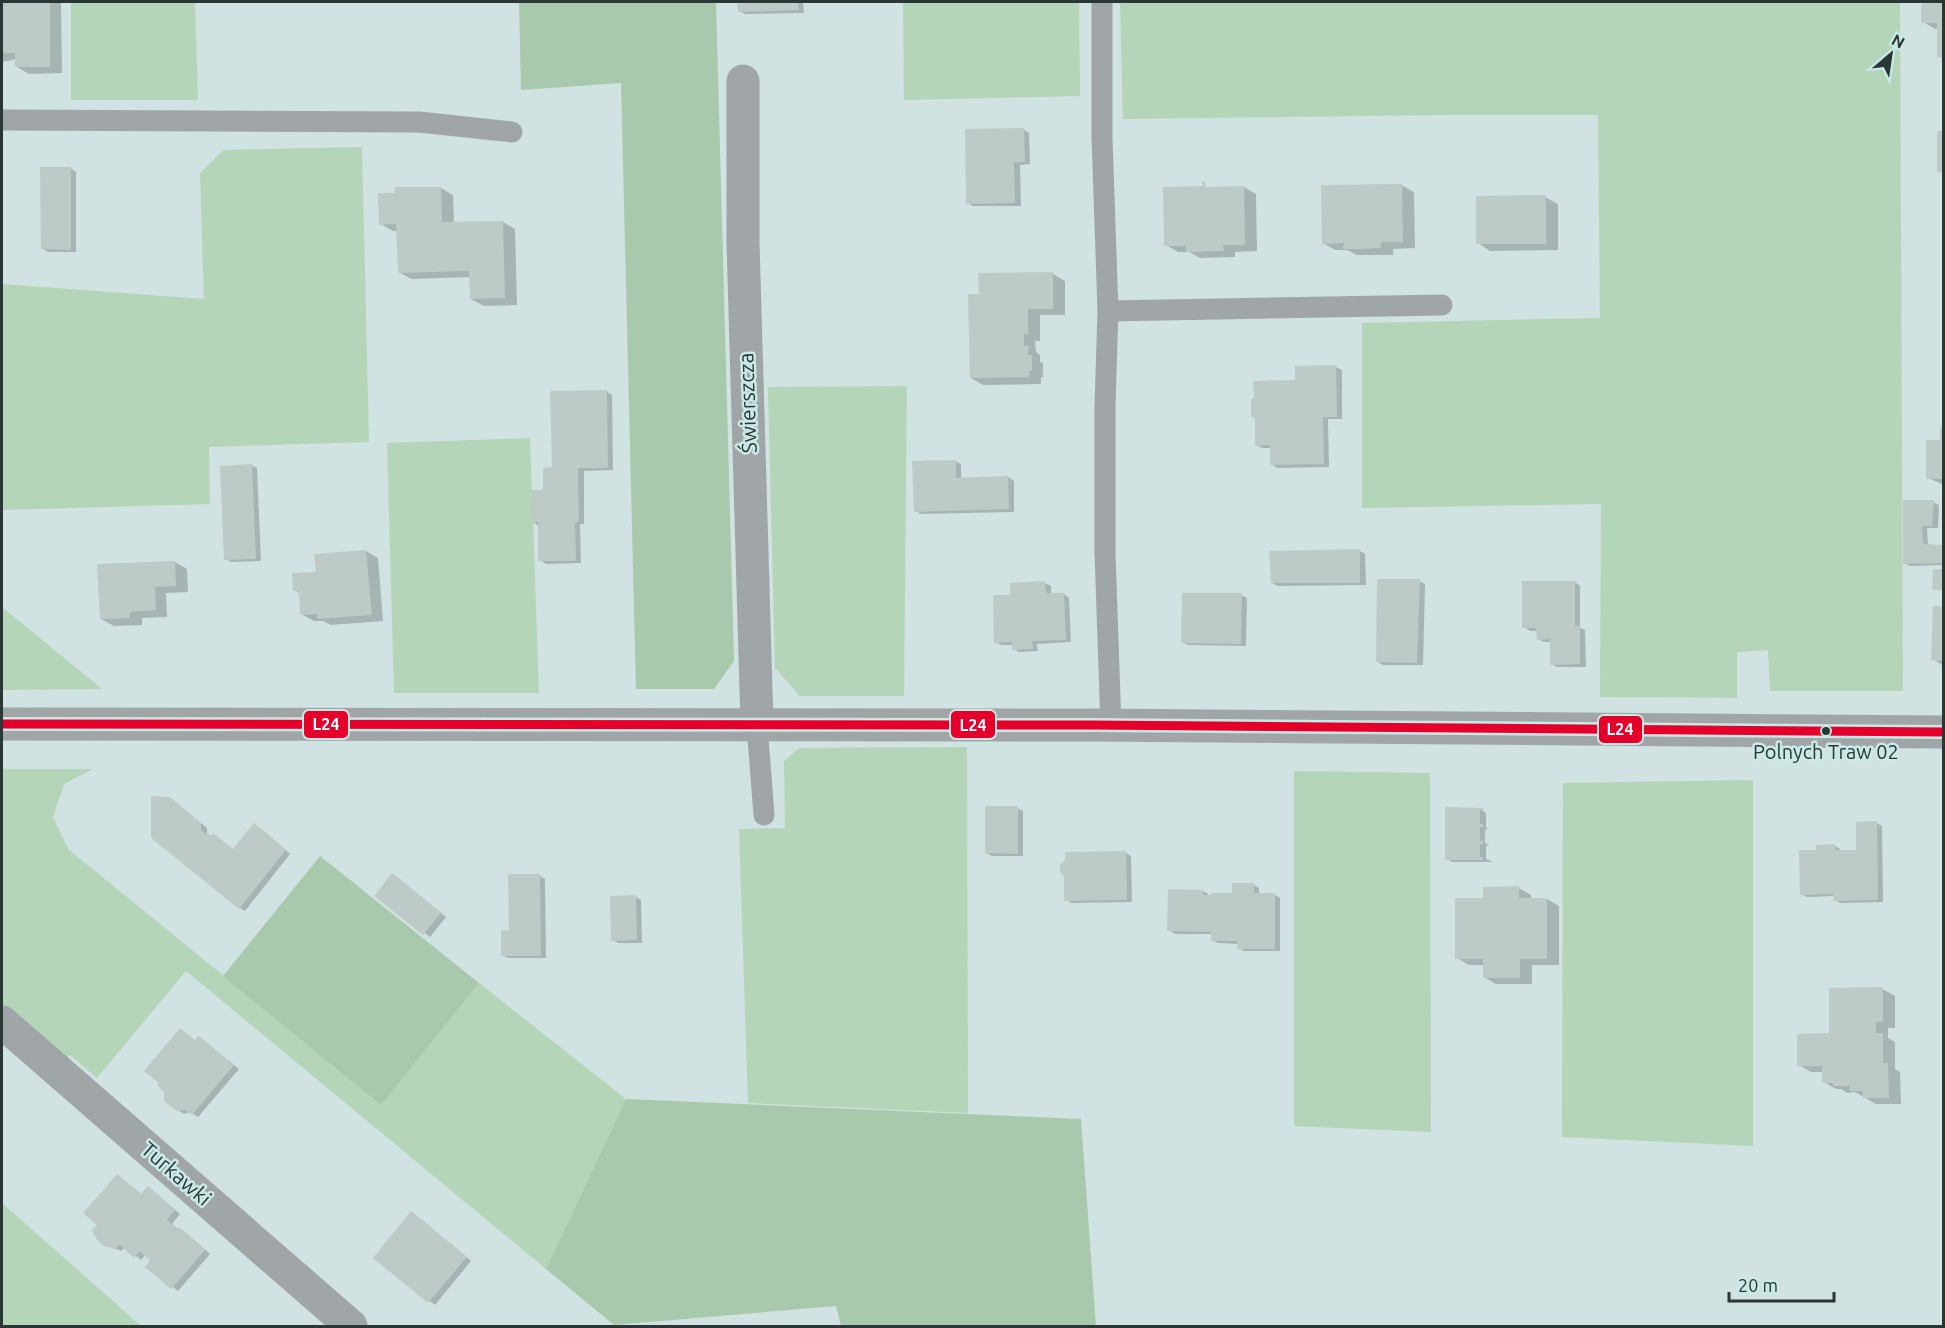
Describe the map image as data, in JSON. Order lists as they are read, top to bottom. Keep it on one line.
{"streets":{"street":["Świerszcza","Turkawki"]},"places":["Polnych Traw 02"],"lines":["transit line L24"],"scale_bar":"20 m","north":"top right"}
